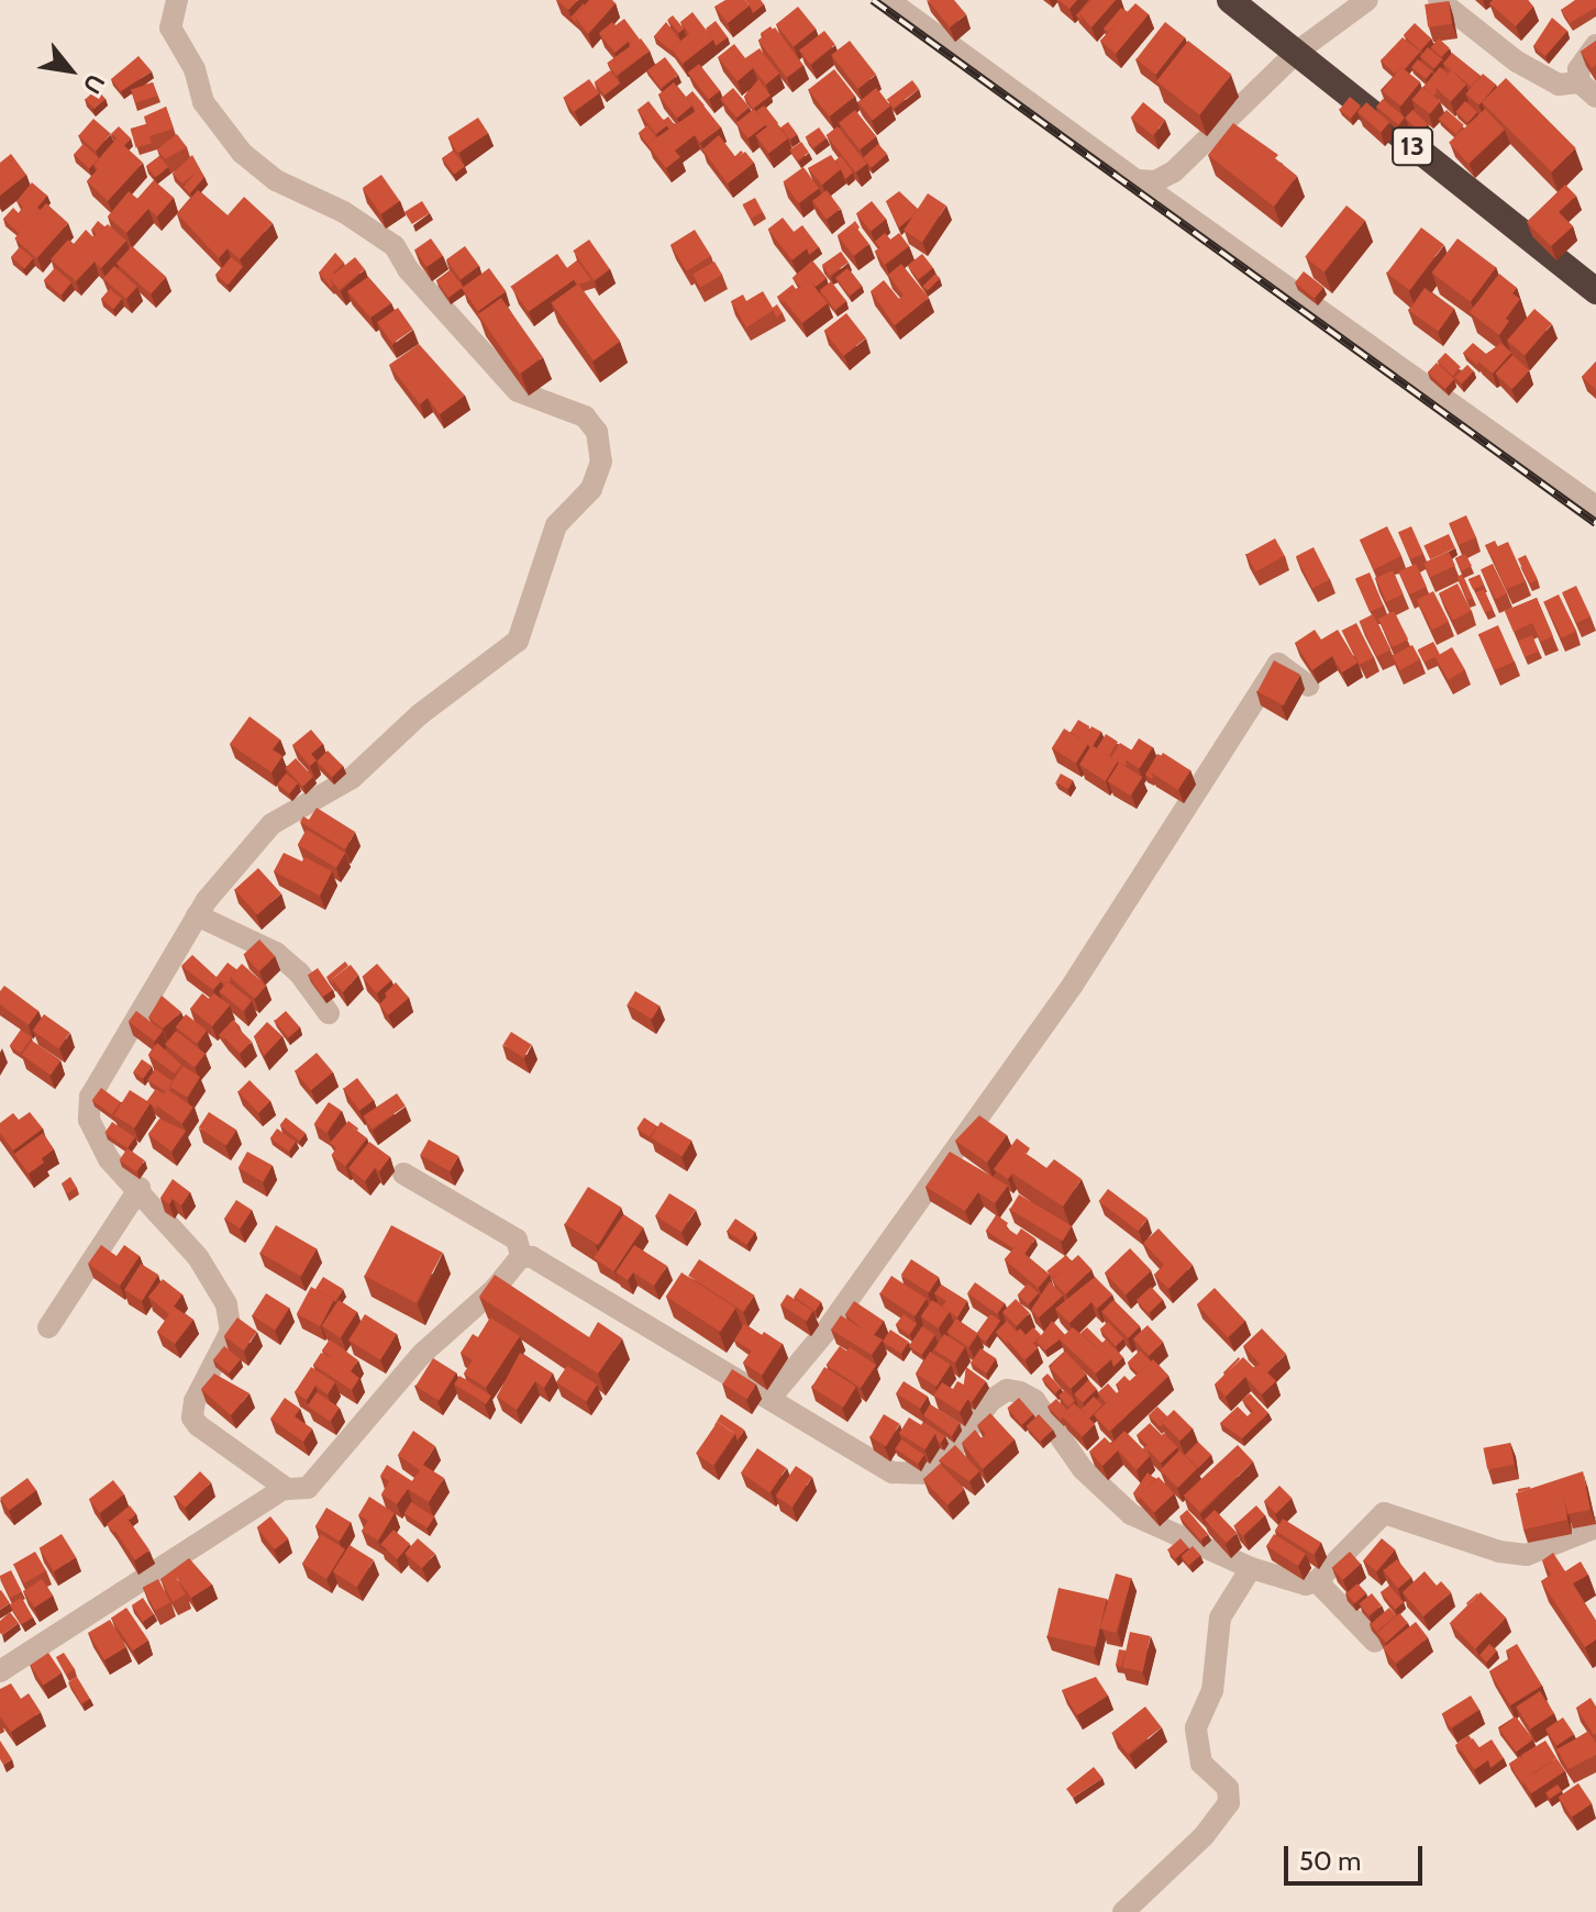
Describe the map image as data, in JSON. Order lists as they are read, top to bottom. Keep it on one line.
{"streets":{"highway":["13"]},"scale_bar":"50 m","north":"bottom right"}
